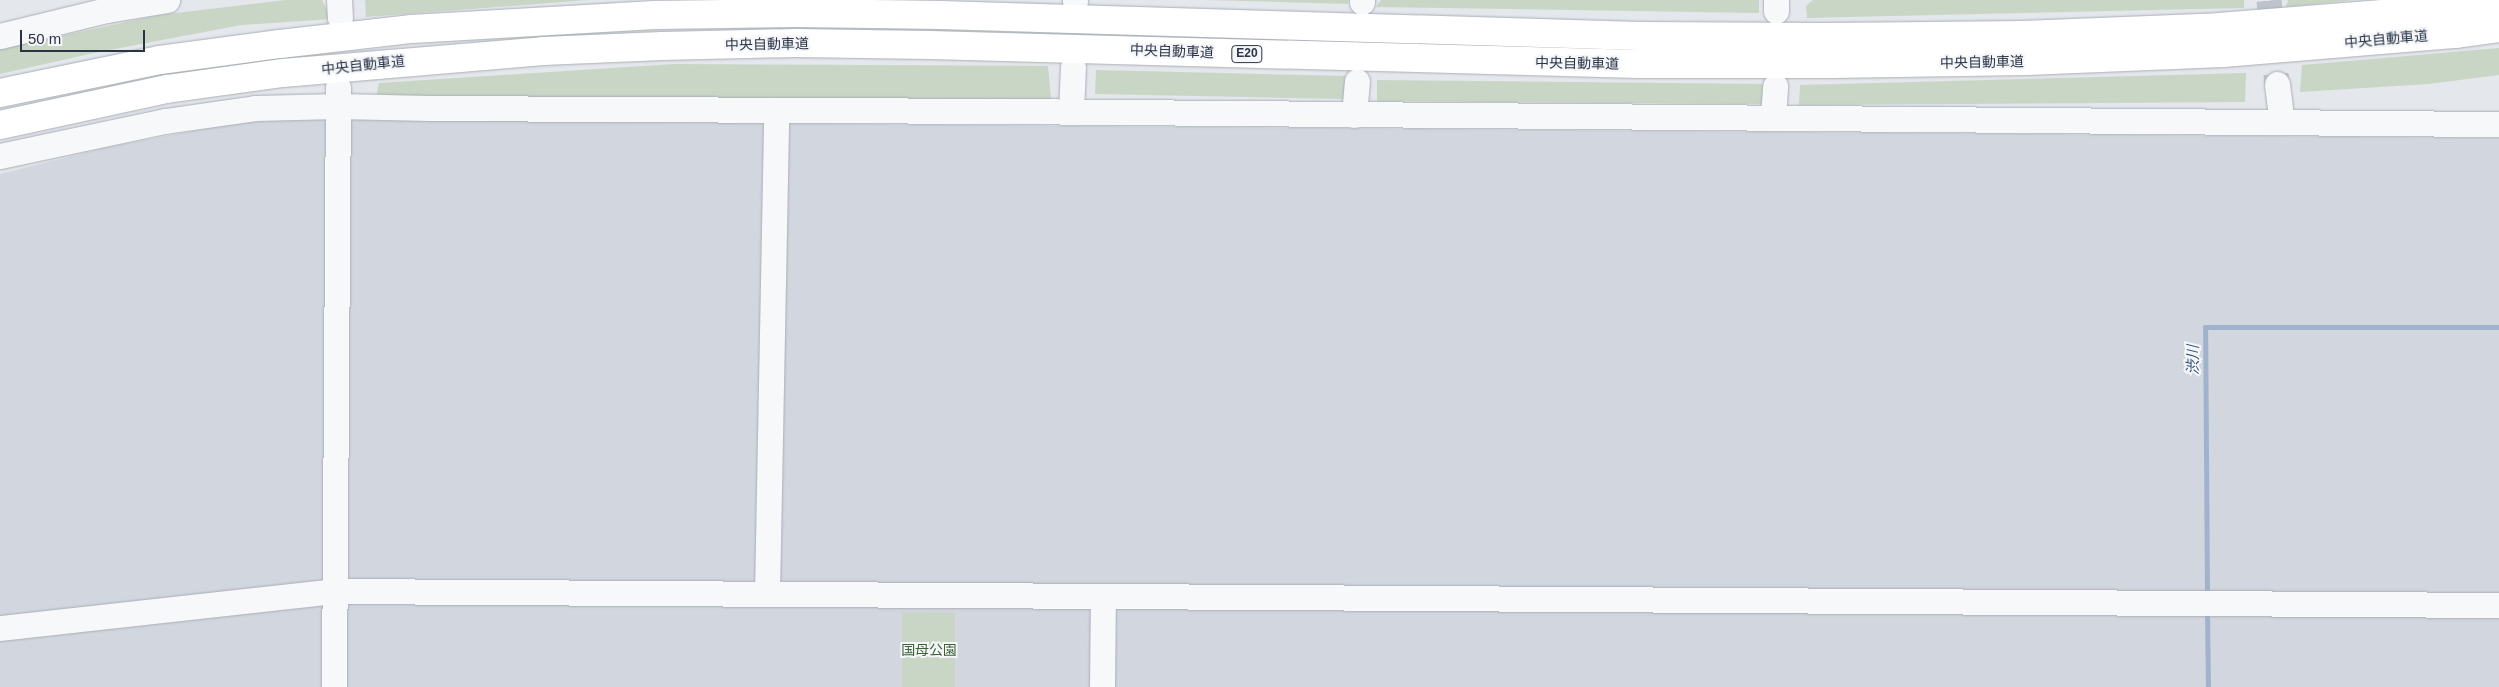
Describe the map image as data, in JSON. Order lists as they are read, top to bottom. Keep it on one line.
{"streets":{"highway":["中央自動車道","E20"]},"water":["渋川"],"parks":["国母公園"],"scale_bar":"50 m"}
